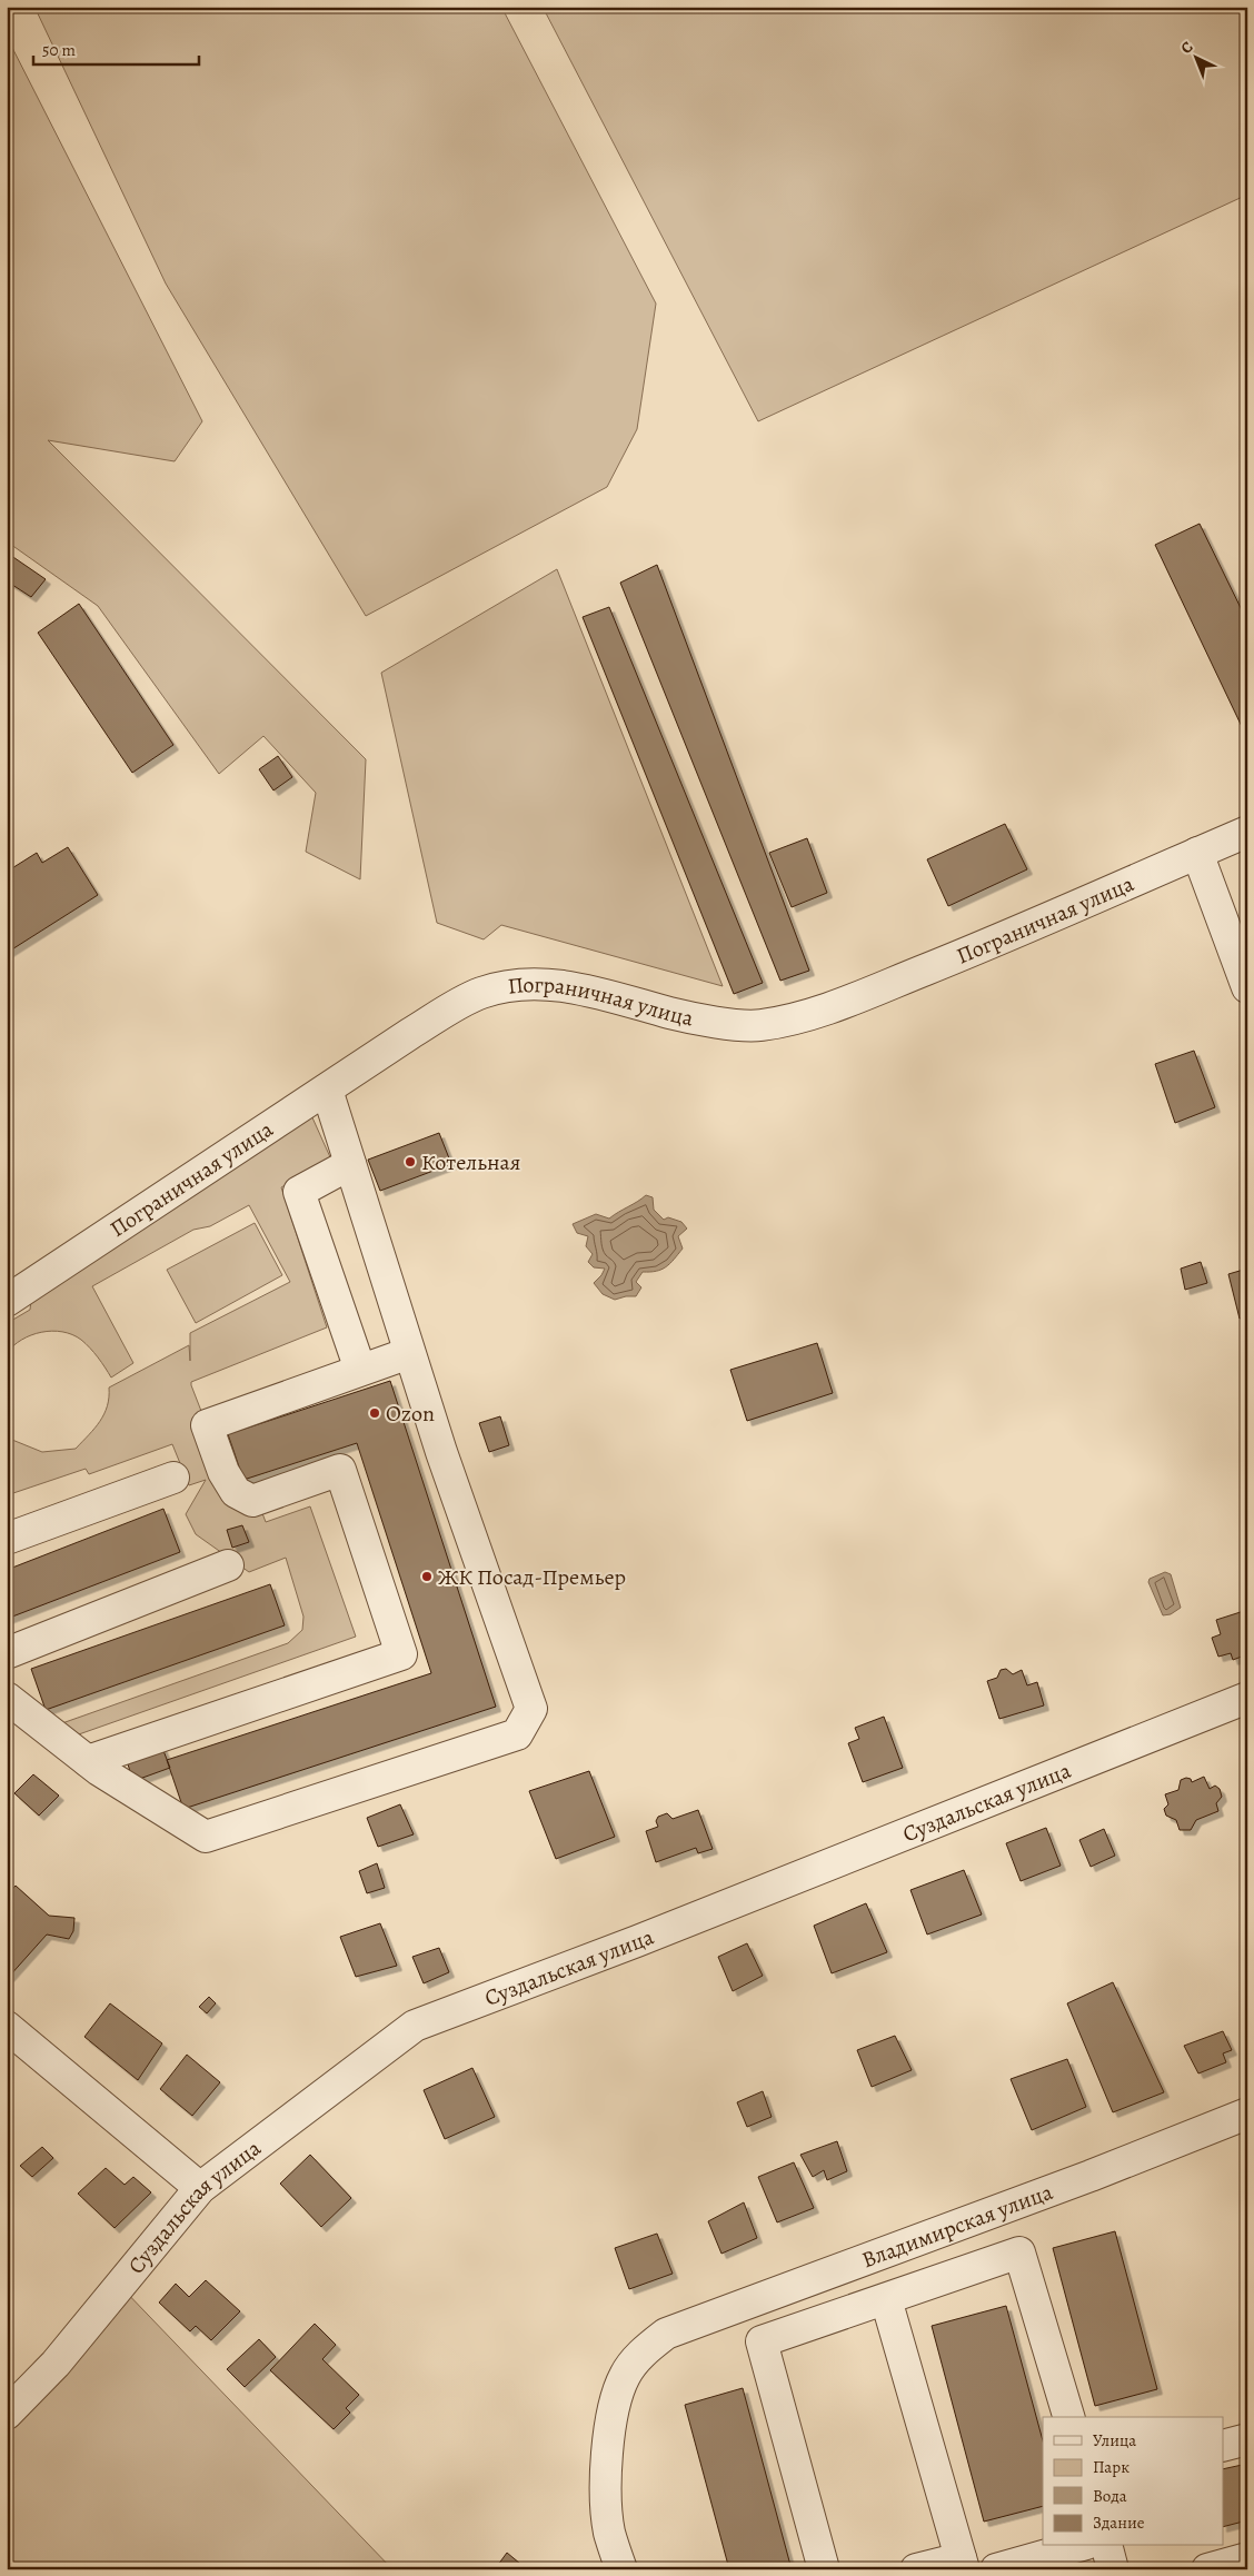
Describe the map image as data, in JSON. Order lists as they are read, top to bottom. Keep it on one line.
{"streets":{"street":["Пограничная улица","Суздальская улица","Владимирская улица"]},"places":["Котельная","Ozon","ЖК Посад-Премьер"],"legend":["Улица","Парк","Вода","Здание"],"scale_bar":"50 m","north":"top left"}
